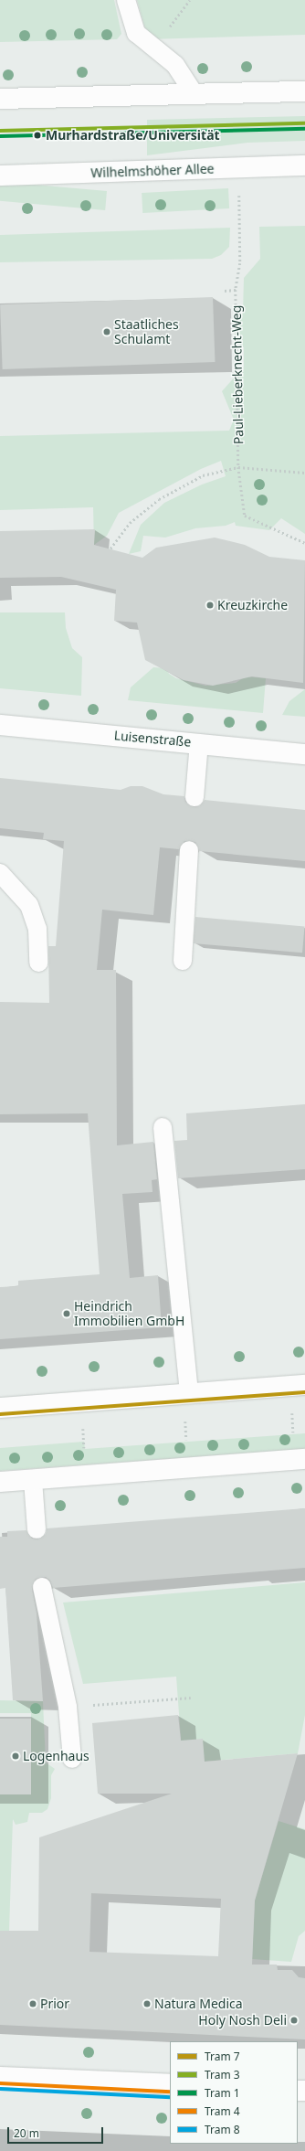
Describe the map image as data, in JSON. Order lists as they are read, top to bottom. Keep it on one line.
{"streets":{"street":["Wilhelmshöher Allee","Luisenstraße"],"path":["Paul-Lieberknecht-Weg"]},"crossings":[["Wilhelmshöher Allee","Paul-Lieberknecht-Weg"]],"places":["Murhardstraße/Universität","Staatliches Schulamt","Kreuzkirche","Heindrich Immobilien GmbH","Logenhaus","Prior","Natura Medica","Holy Nosh Deli"],"lines":["tram line 3","tram line 1","tram line 7","tram line 4","tram line 8"],"legend":["Tram 7","Tram 3","Tram 1","Tram 4","Tram 8"],"scale_bar":"20 m"}
